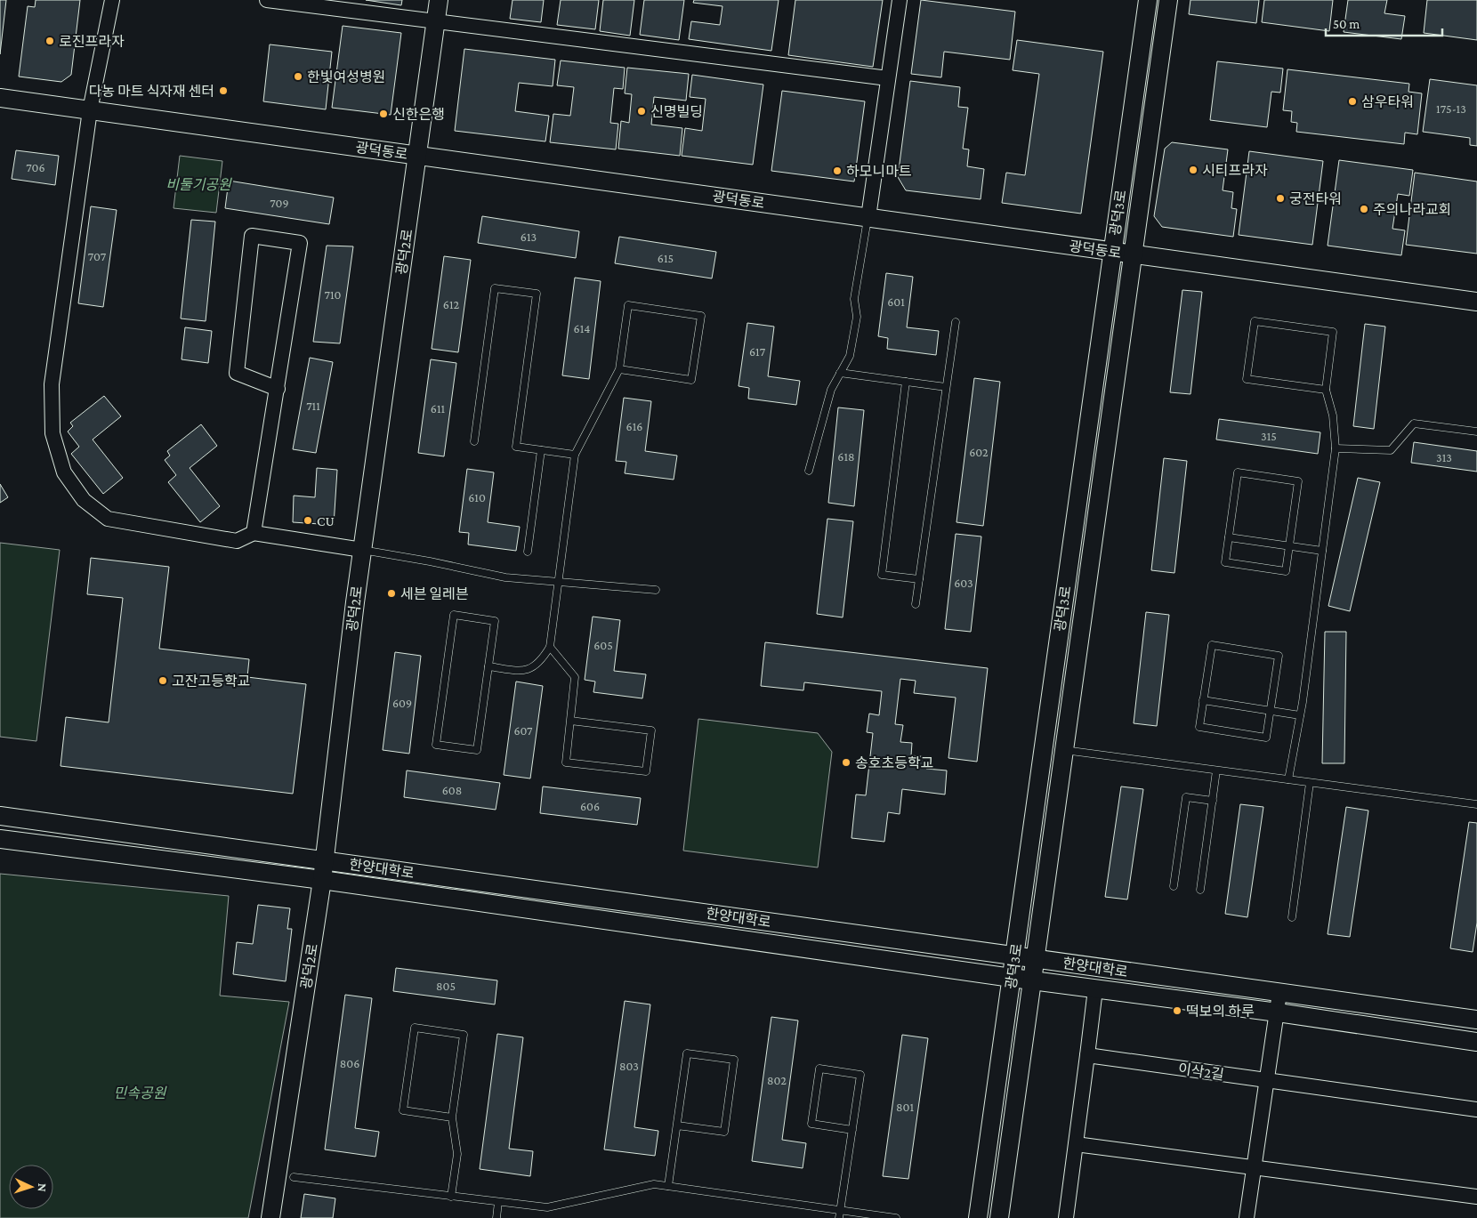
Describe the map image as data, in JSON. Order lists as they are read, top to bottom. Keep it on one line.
{"streets":{"street":["광덕동로","광덕3로","광덕2로","한양대학로","이삭2길"]},"crossings":[["광덕동로","광덕3로"],["광덕동로","광덕2로"],["광덕3로","한양대학로"],["광덕2로","한양대학로"]],"parks":["비둘기공원","민속공원"],"places":["로진프라자","한빛여성병원","다농 마트 식자재 센터","삼우타워","신명빌딩","신한은행","시티프라자","하모니마트","궁전타워","주의나라교회","CU","세븐 일레븐","고잔고등학교","송호초등학교","떡보의 하루"],"house_numbers":["175-13","706","709","613","707","615","710","601","612","614","617","711","611","616","315","602","618","313","610","603","605","609","607","608","606","805","806","803","802","801"],"scale_bar":"50 m","north":"right"}
